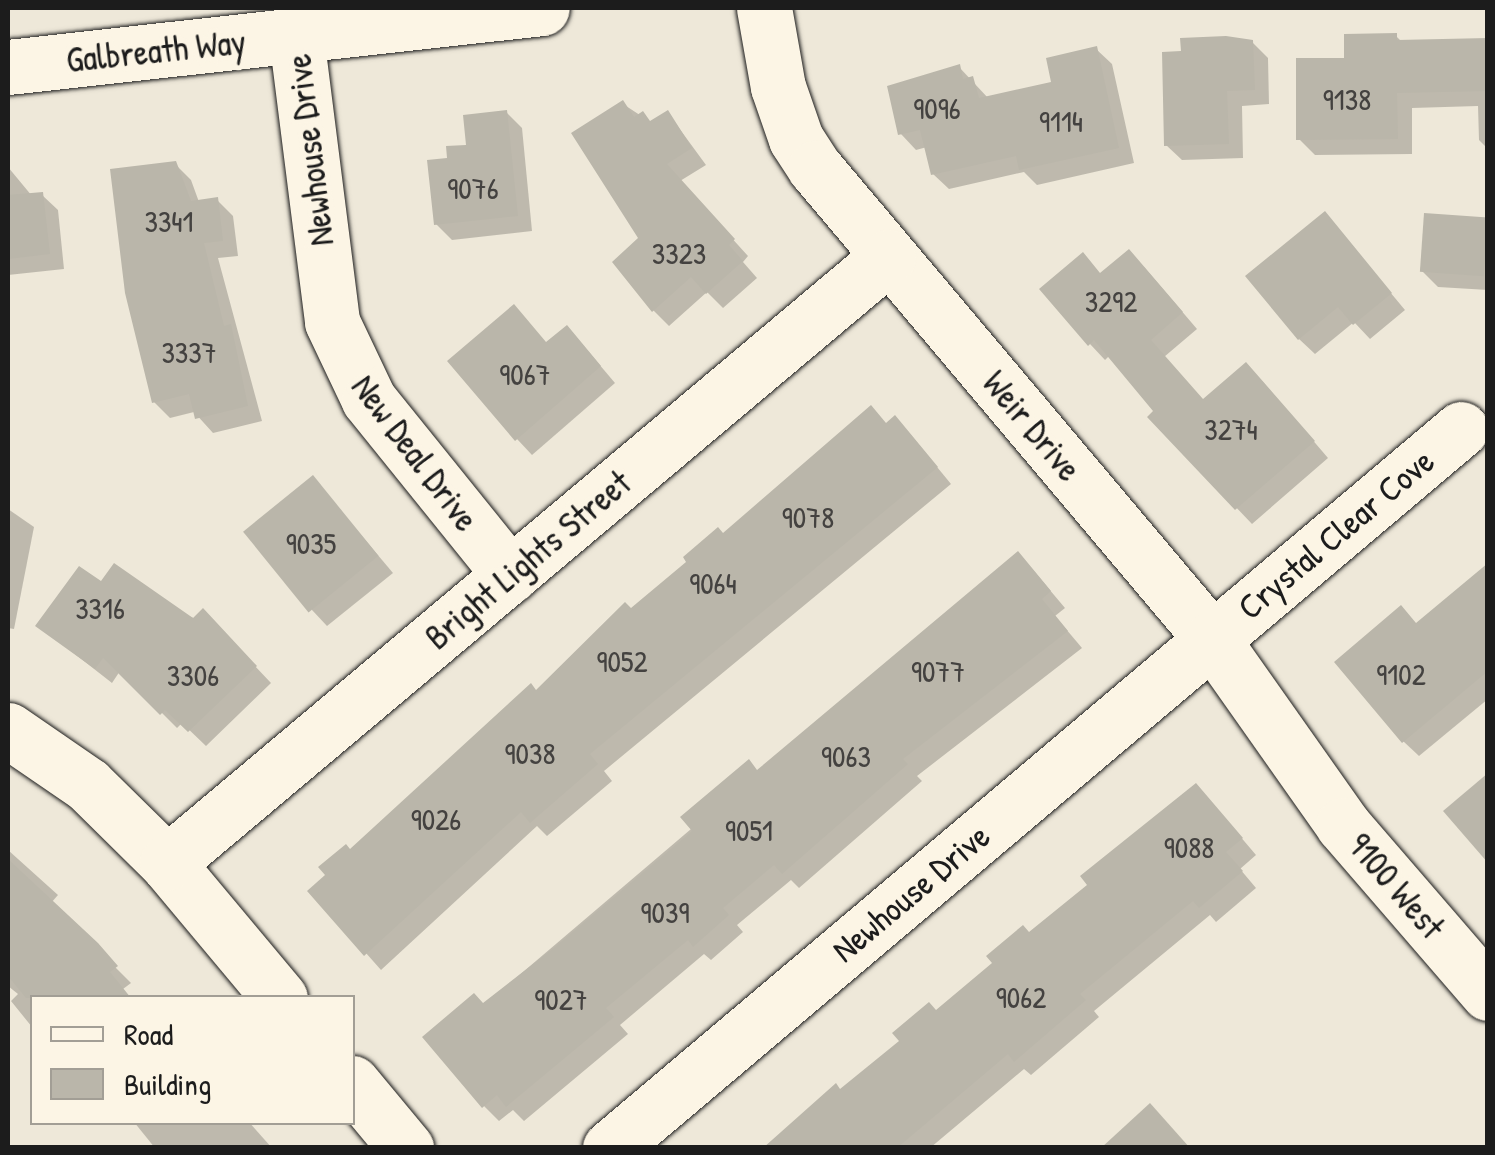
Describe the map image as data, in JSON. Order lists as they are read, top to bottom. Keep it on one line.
{"streets":{"street":["Galbreath Way","Newhouse Drive","Weir Drive","New Deal Drive","Crystal Clear Cove","Bright Lights Street","9100 West"]},"crossings":[["Galbreath Way","Newhouse Drive"],["Newhouse Drive","Weir Drive"],["Newhouse Drive","New Deal Drive"],["Newhouse Drive","Crystal Clear Cove"],["Weir Drive","Crystal Clear Cove"],["Weir Drive","Bright Lights Street"],["Weir Drive","9100 West"],["New Deal Drive","Bright Lights Street"]],"house_numbers":["9138","9096","9114","9076","3341","3323","3292","3337","9067","3274","9078","9035","9064","3316","9052","9077","9102","3306","9038","9063","9026","9051","9088","9039","9062","9027"],"legend":["Road","Building"]}
